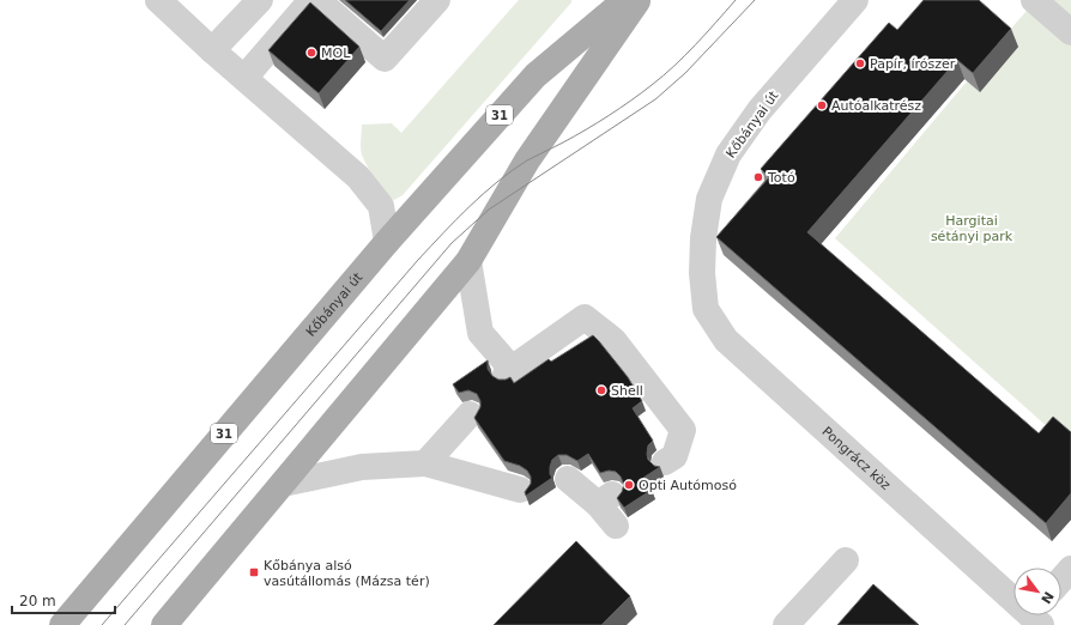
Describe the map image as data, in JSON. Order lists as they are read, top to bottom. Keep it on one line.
{"streets":{"main road":["31","Kőbányai út"],"street":["Pongrácz köz"]},"crossings":[["Kőbányai út","Pongrácz köz"]],"parks":["Hargitai sétányi park"],"places":{"other":["MOL","Papír, írószer","Autóalkatrész","Totó","Shell","Opti Autómosó"],"transit":["Kőbánya alsó vasútállomás (Mázsa tér)"]},"scale_bar":"20 m","north":"bottom right"}
